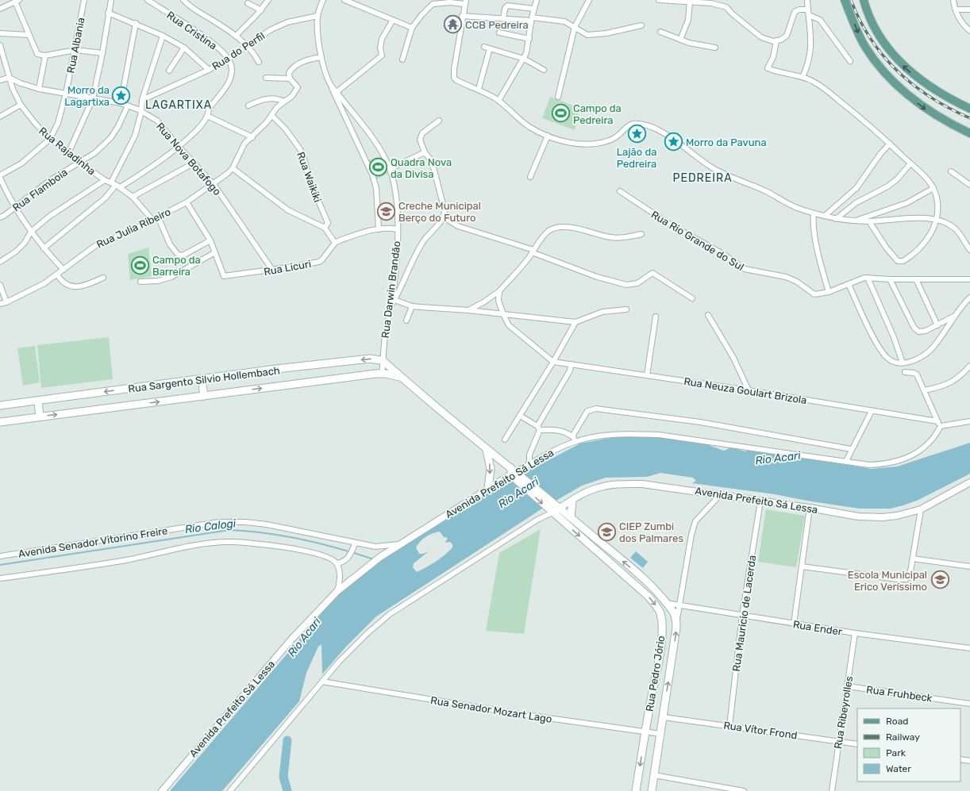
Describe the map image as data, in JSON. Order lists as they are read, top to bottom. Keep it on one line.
{"streets":{"main road":["Rua Sargento Silvio Hollembach","Rua Pedro Jório"],"street":["Rua Cristina","Rua Albania","Rua do Perfil","Rua Rajadinha","Rua Nova Botafogo","Rua Waikiki","Rua Flamboia","Rua Julia Ribeiro","Rua Rio Grande do Sul","Rua Licuri","Rua Darwin Brandão","Rua Neuza Goulart Brizola","Avenida Prefeito Sá Lessa","Avenida Senador Vitorino Freire","Rua Mauricio de Lacerda","Rua Ender","Rua Fruhbeck","Rua Senador Mozart Lago","Rua Ribeyrolles","Rua Vítor Frond"]},"crossings":[["Rua Cristina","Rua do Perfil"],["Rua Albania","Rua Rajadinha"],["Rua Albania","Rua Nova Botafogo"],["Rua Rajadinha","Rua Nova Botafogo"],["Rua Rajadinha","Rua Flamboia"],["Rua Rajadinha","Rua Julia Ribeiro"],["Rua Nova Botafogo","Rua Flamboia"],["Rua Nova Botafogo","Rua Julia Ribeiro"],["Rua Nova Botafogo","Rua Licuri"],["Rua Darwin Brandão","Rua Sargento Silvio Hollembach"],["Rua Sargento Silvio Hollembach","Avenida Prefeito Sá Lessa"],["Rua Sargento Silvio Hollembach","Rua Ender"],["Rua Sargento Silvio Hollembach","Rua Pedro Jório"],["Avenida Prefeito Sá Lessa","Avenida Senador Vitorino Freire"],["Avenida Prefeito Sá Lessa","Rua Mauricio de Lacerda"],["Avenida Prefeito Sá Lessa","Rua Pedro Jório"],["Avenida Prefeito Sá Lessa","Rua Senador Mozart Lago"],["Rua Mauricio de Lacerda","Rua Ender"],["Rua Mauricio de Lacerda","Rua Vítor Frond"],["Rua Ender","Rua Pedro Jório"],["Rua Ender","Rua Ribeyrolles"],["Rua Pedro Jório","Rua Senador Mozart Lago"],["Rua Pedro Jório","Rua Vítor Frond"],["Rua Fruhbeck","Rua Ribeyrolles"],["Rua Ribeyrolles","Rua Vítor Frond"]],"districts":["LAGARTIXA","PEDREIRA"],"water":["Rio Acari","Rio Calogi"],"places":{"temple":["CCB Pedreira"],"place":["Morro da Lagartixa","Lajão da Pedreira","Morro da Pavuna"],"sports":["Campo da Pedreira","Quadra Nova da Divisa","Campo da Barreira"],"school or university":["Creche Municipal Berço do Futuro","CIEP Zumbi dos Palmares","Escola Municipal Erico Veríssimo"]},"legend":["Road","Railway","Park","Water"]}
